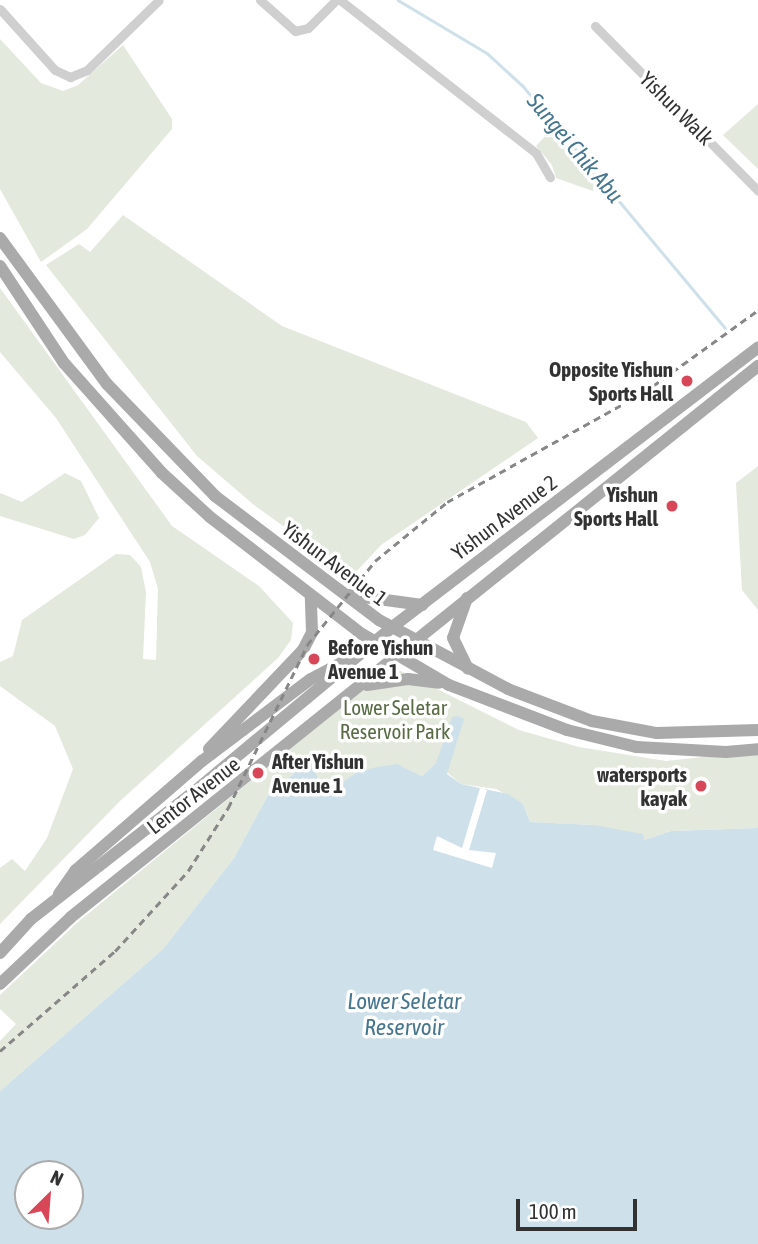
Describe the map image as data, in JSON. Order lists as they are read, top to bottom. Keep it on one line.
{"streets":{"main road":["Yishun Avenue 2","Yishun Avenue 1","Lentor Avenue"],"street":["Yishun Walk"]},"crossings":[["Yishun Avenue 2","Yishun Avenue 1"],["Yishun Avenue 2","Lentor Avenue"],["Yishun Avenue 1","Lentor Avenue"]],"water":["Sungei Chik Abu","Lower Seletar Reservoir"],"parks":["Lower Seletar Reservoir Park"],"places":["Opposite Yishun Sports Hall","Yishun Sports Hall","Before Yishun Avenue 1","After Yishun Avenue 1","watersports kayak"],"scale_bar":"100 m","north":"top right"}
